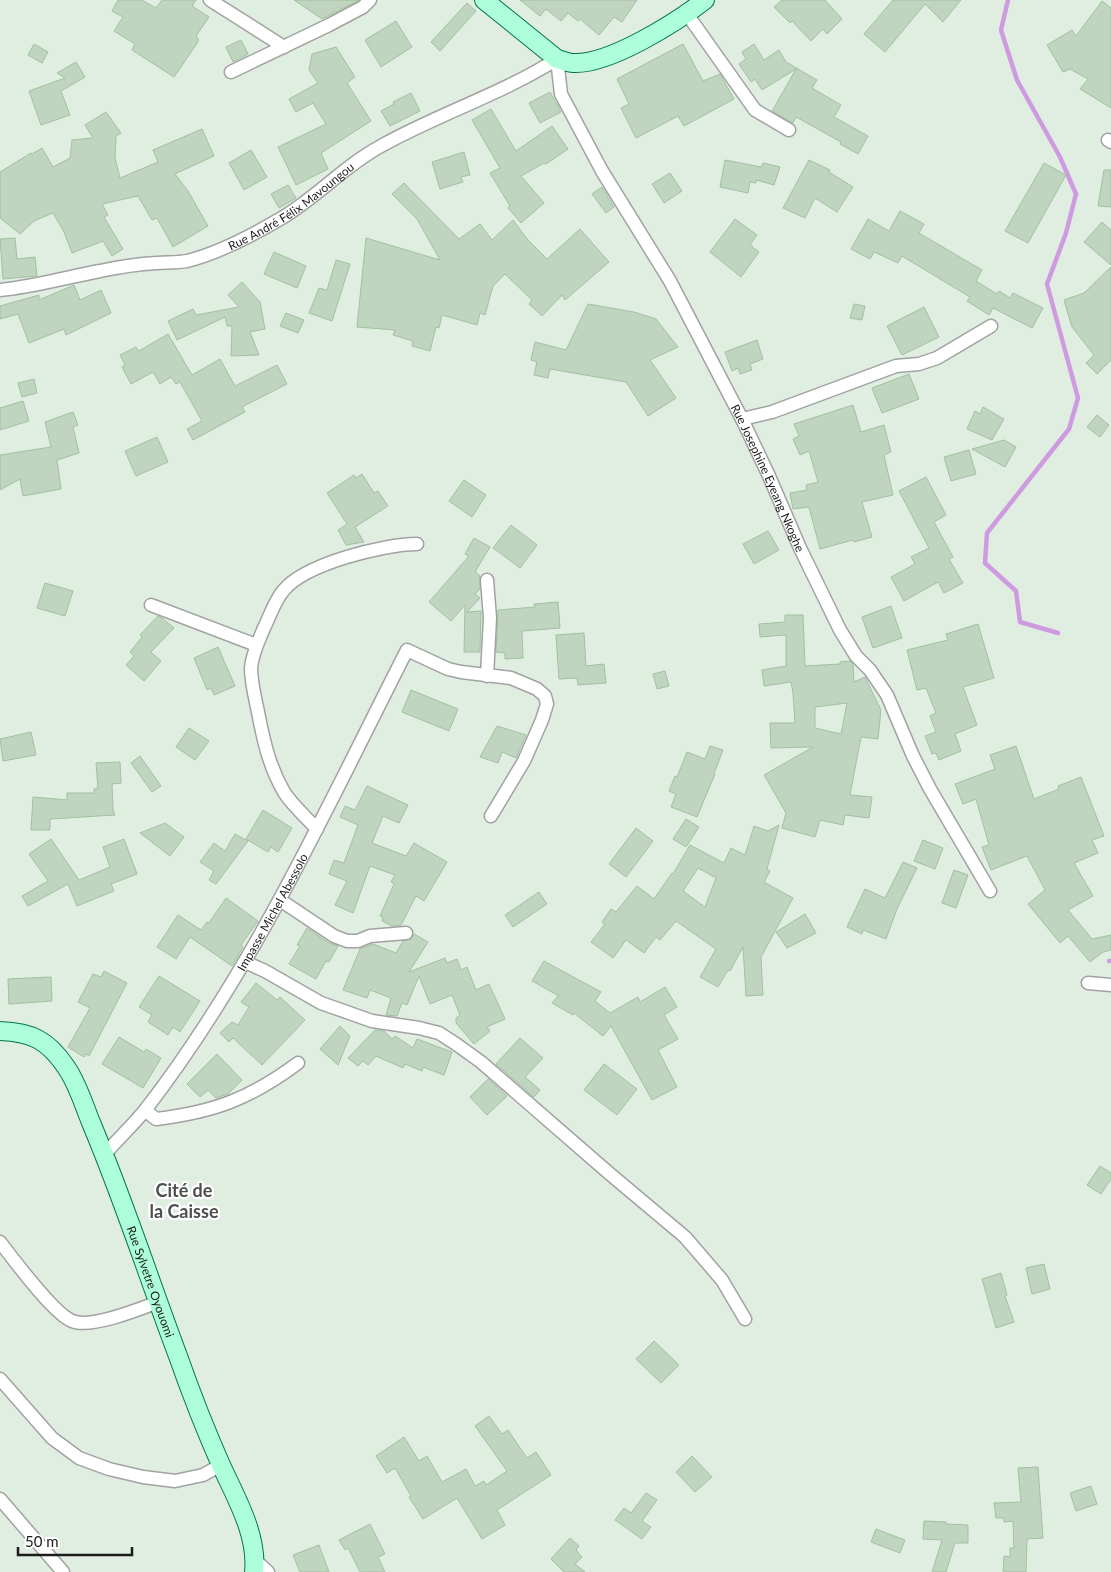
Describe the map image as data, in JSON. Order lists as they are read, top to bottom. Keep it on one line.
{"streets":{"street":["Rue André Félix Mavoungou","Rue Josephine Eyeang Nkoghe","Impasse Michel Abessolo","Rue Sylvetre Oyouomi"]},"crossings":[["Rue André Félix Mavoungou","Rue Josephine Eyeang Nkoghe"],["Impasse Michel Abessolo","Rue Sylvetre Oyouomi"]],"districts":["Cité de la Caisse"],"scale_bar":"50 m"}
